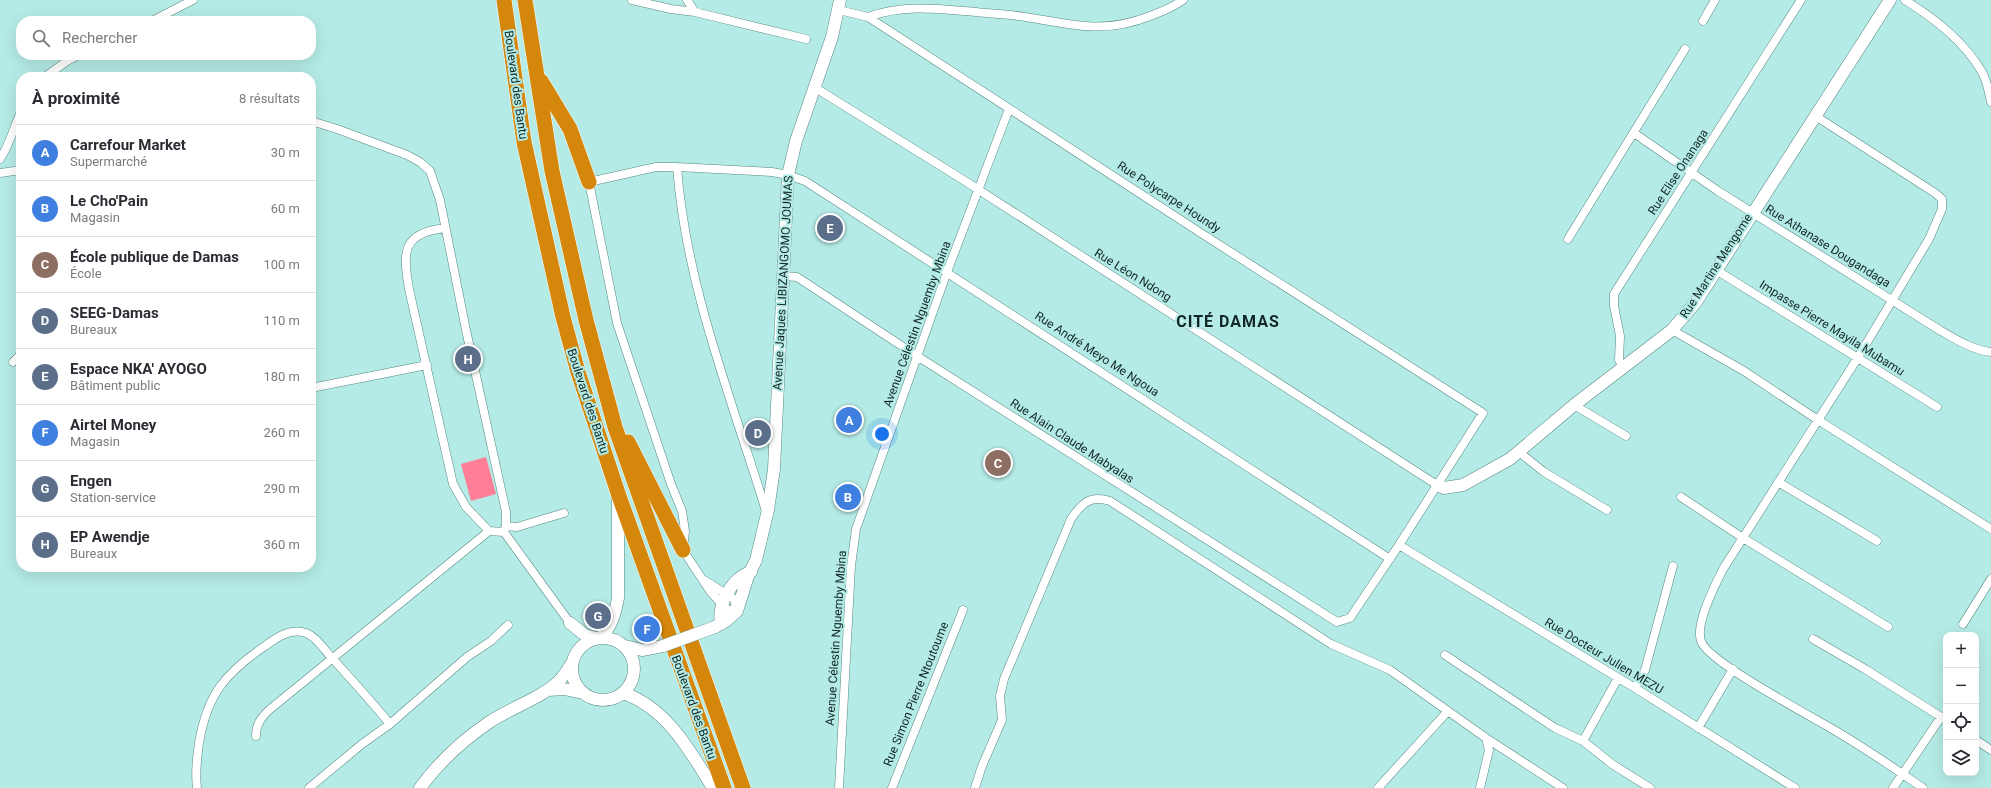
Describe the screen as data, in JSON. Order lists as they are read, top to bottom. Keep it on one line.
{"streets":{"highway":["Boulevard des Bantu"],"main road":["Rue Martine Mengome","Avenue Jaques LIBIZANGOMO JOUMAS"],"street":["Rue Elise Onanaga","Rue Polycarpe Houndy","Rue Athanase Dougandaga","Rue Léon Ndong","Avenue Célestin Nguemby Mbina","Impasse Pierre Mayila Mubamu","Rue André Meyo Me Ngoua","Rue Alain Claude Mabyalas","Rue Docteur Julien MEZU","Rue Simon Pierre Ntoutoume"]},"crossings":[["Rue Elise Onanaga","Rue Athanase Dougandaga"],["Rue Elise Onanaga","Rue Martine Mengome"],["Rue Polycarpe Houndy","Rue Martine Mengome"],["Rue Polycarpe Houndy","Rue Léon Ndong"],["Rue Polycarpe Houndy","Avenue Jaques LIBIZANGOMO JOUMAS"],["Rue Polycarpe Houndy","Avenue Célestin Nguemby Mbina"],["Rue Athanase Dougandaga","Rue Martine Mengome"],["Rue Martine Mengome","Rue Léon Ndong"],["Rue Martine Mengome","Impasse Pierre Mayila Mubamu"],["Rue Léon Ndong","Avenue Jaques LIBIZANGOMO JOUMAS"],["Rue Léon Ndong","Avenue Célestin Nguemby Mbina"],["Avenue Jaques LIBIZANGOMO JOUMAS","Rue André Meyo Me Ngoua"],["Avenue Jaques LIBIZANGOMO JOUMAS","Rue Alain Claude Mabyalas"],["Avenue Célestin Nguemby Mbina","Rue André Meyo Me Ngoua"],["Avenue Célestin Nguemby Mbina","Rue Alain Claude Mabyalas"],["Rue André Meyo Me Ngoua","Rue Alain Claude Mabyalas"]],"districts":["CITÉ DAMAS"],"page":{"search":"Rechercher","heading":["À proximité","8 résultats"],"list":[{"mark":"A","name":"Carrefour Market","note":"Supermarché","value":"30 m"},{"mark":"B","name":"Le Cho'Pain","note":"Magasin","value":"60 m"},{"mark":"C","name":"École publique de Damas","note":"École","value":"100 m"},{"mark":"D","name":"SEEG-Damas","note":"Bureaux","value":"110 m"},{"mark":"E","name":"Espace NKA' AYOGO","note":"Bâtiment public","value":"180 m"},{"mark":"F","name":"Airtel Money","note":"Magasin","value":"260 m"},{"mark":"G","name":"Engen","note":"Station-service","value":"290 m"},{"mark":"H","name":"EP Awendje","note":"Bureaux","value":"360 m"}],"pins":["E","H","A","D","C","B","G","F"],"map_buttons":["+","−"]}}
